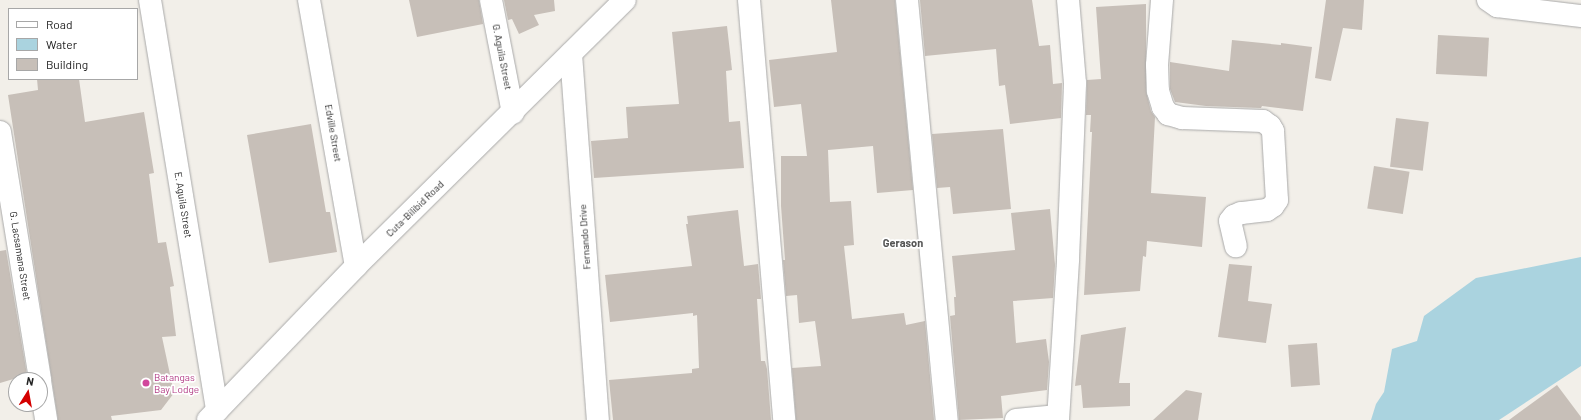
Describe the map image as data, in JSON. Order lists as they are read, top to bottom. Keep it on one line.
{"streets":{"street":["G. Aguila Street","Edville Street","E. Aguila Street","Cuta-Bilibid Road","Fernando Drive","G. Lacsamana Street"]},"crossings":[["G. Aguila Street","Cuta-Bilibid Road"],["Edville Street","Cuta-Bilibid Road"],["E. Aguila Street","Cuta-Bilibid Road"],["Cuta-Bilibid Road","Fernando Drive"]],"districts":["Gerason"],"places":["Batangas Bay Lodge"],"legend":["Road","Water","Building"],"north":"top"}
